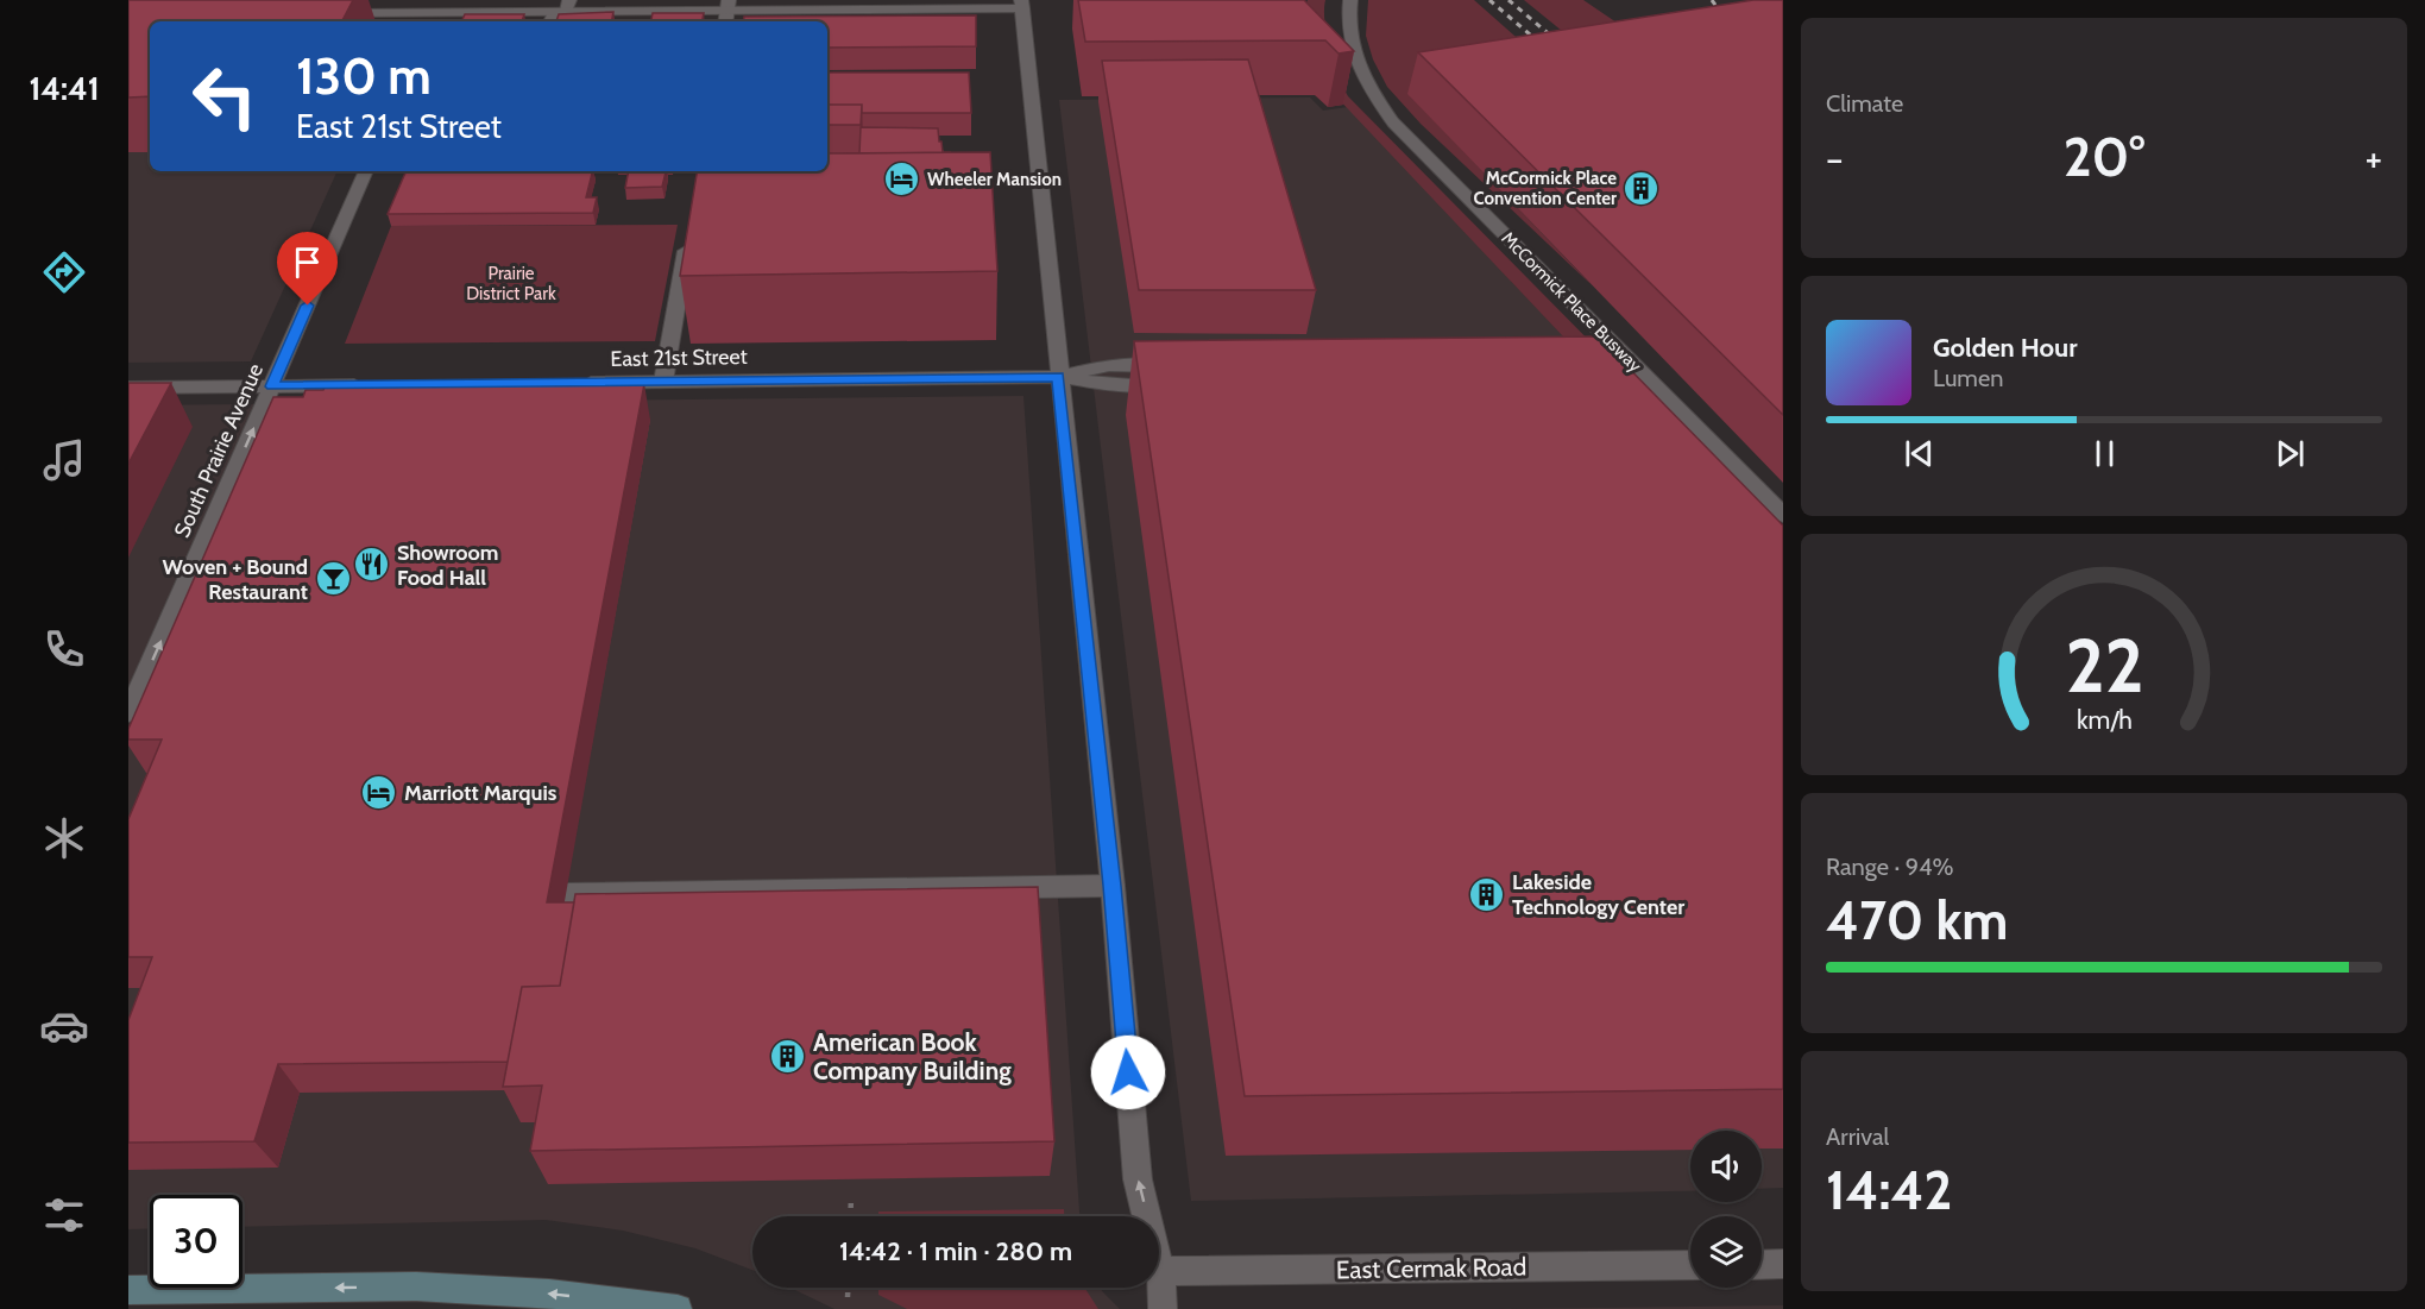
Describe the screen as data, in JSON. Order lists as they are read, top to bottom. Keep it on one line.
{"streets":{"street":["McCormick Place Busway","East 21st Street","South Prairie Avenue","East Cermak Road"]},"one_way":["South Prairie Avenue"],"parks":["Prairie District Park"],"places":{"hotel":["Wheeler Mansion","Marriott Marquis"],"building":["McCormick Place Convention Center","Lakeside Technology Center","American Book Company Building"],"restaurant":["Showroom Food Hall"],"bar":["Woven + Bound Restaurant"]},"page":{"tabs":"14:41","tile":["Climate",["Range · 94%","470 km"],["Arrival","14:42"]],"turn":["130 m","East 21st Street"],"heat":["−","20°","+"],"song":["Golden Hour","Lumen"],"limit":"30","trip":"14:42 · 1 min · 280 m","gauge":["22","km/h"]}}
